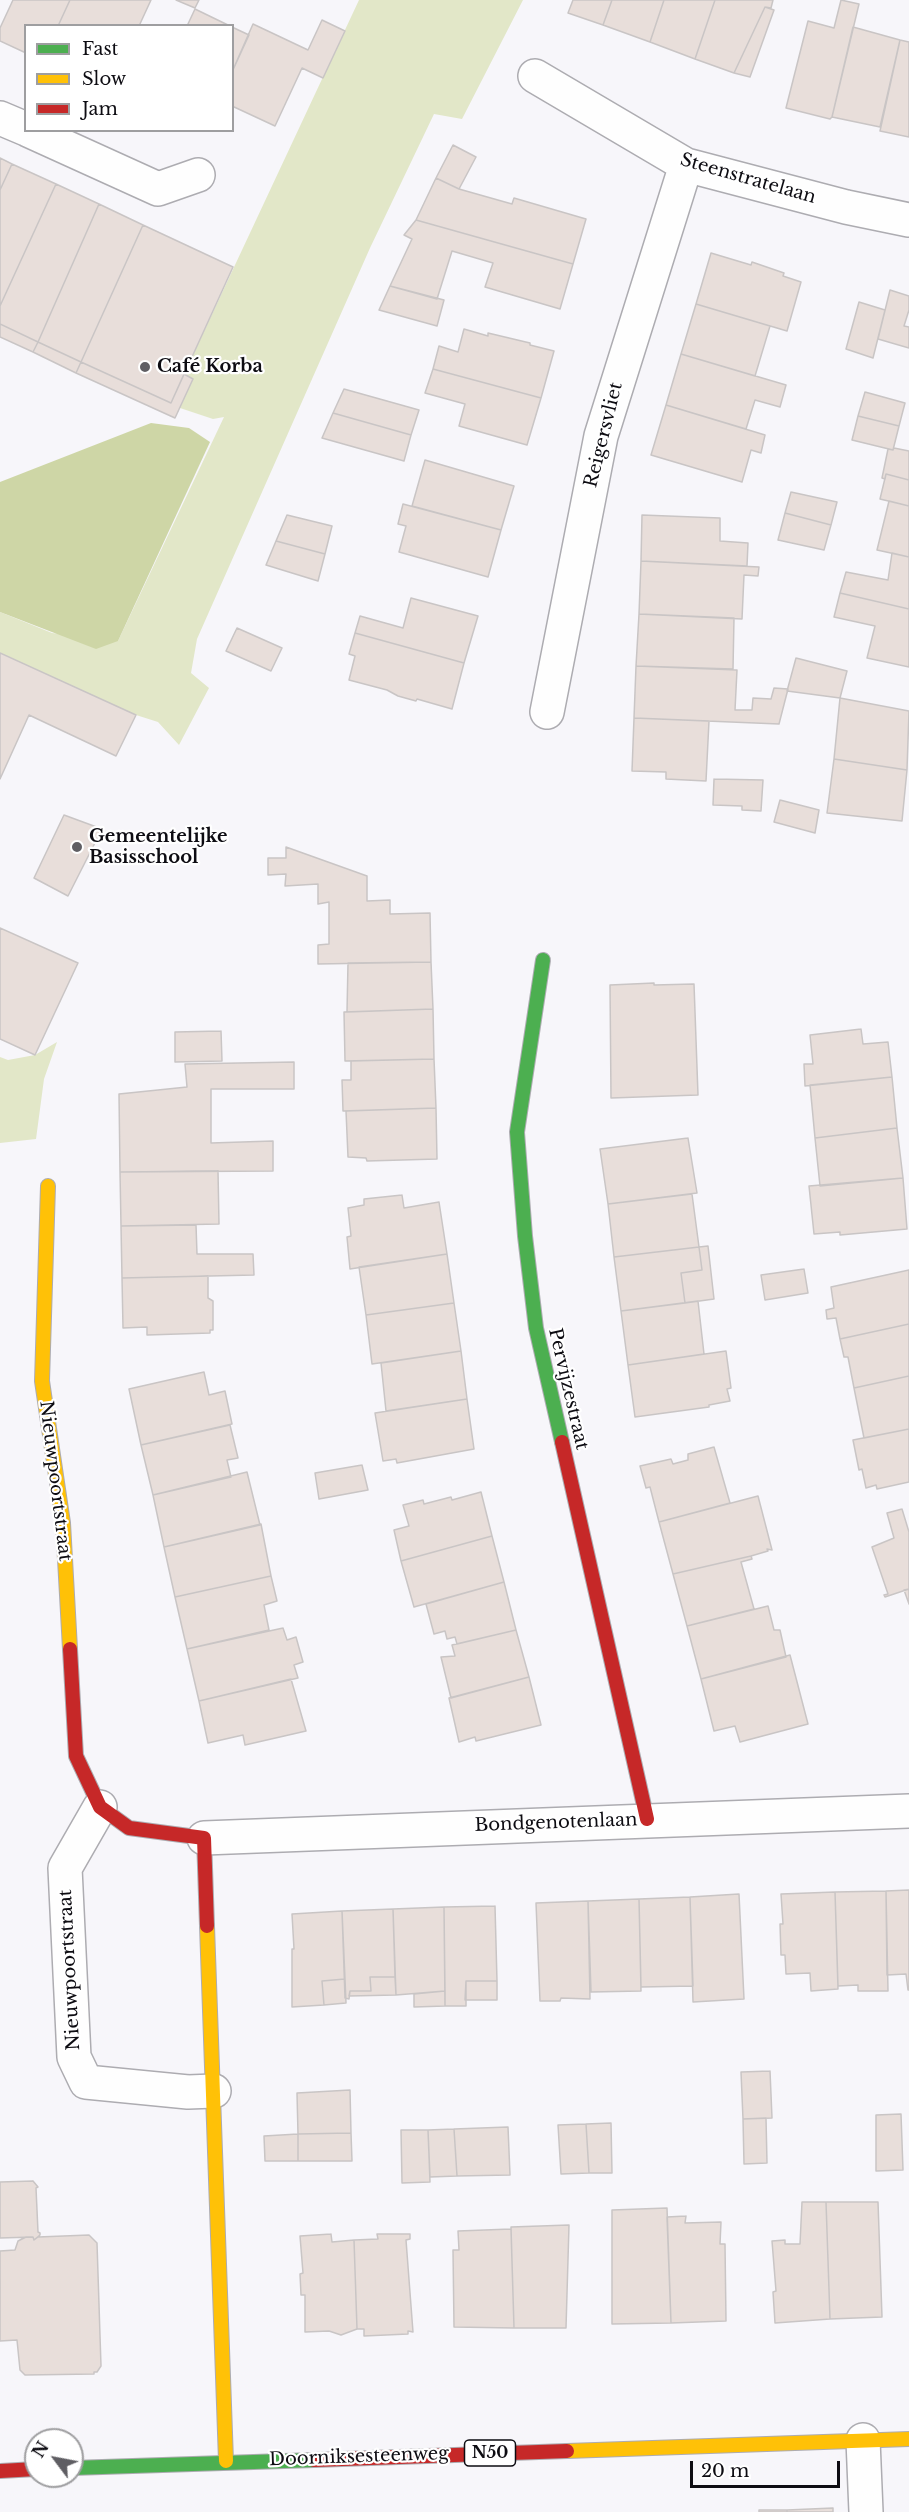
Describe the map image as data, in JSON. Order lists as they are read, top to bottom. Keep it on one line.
{"streets":{"street":["Steenstratelaan","Reigersvliet","Pervijzestraat","Nieuwpoortstraat","Bondgenotenlaan","N50","Doorniksesteenweg"]},"crossings":[["Steenstratelaan","Reigersvliet"],["Pervijzestraat","Bondgenotenlaan"],["Nieuwpoortstraat","Bondgenotenlaan"]],"places":["Café Korba","Gemeentelijke Basisschool"],"legend":["Fast","Slow","Jam"],"scale_bar":"20 m","north":"top left"}
